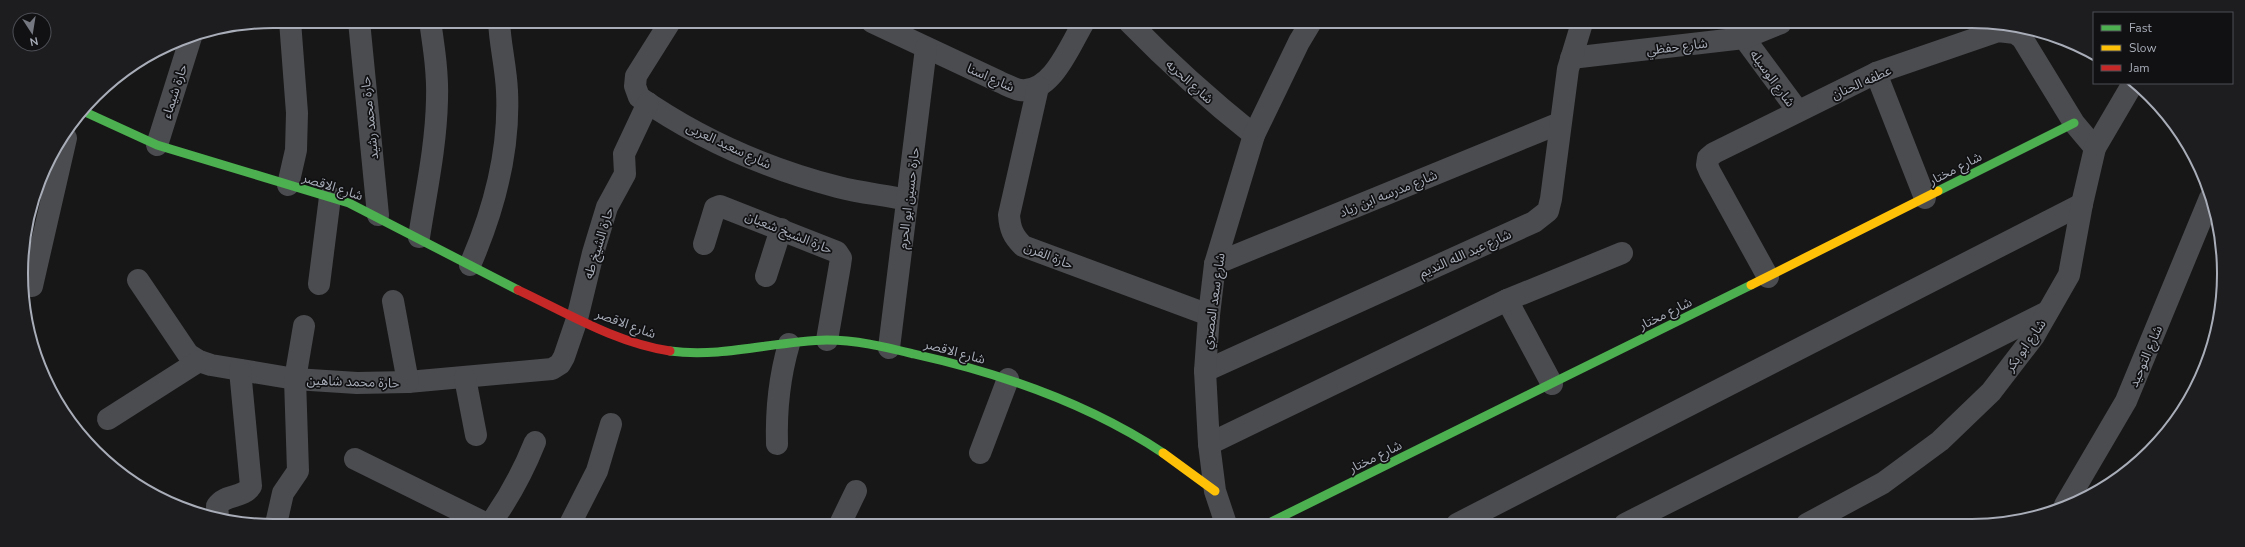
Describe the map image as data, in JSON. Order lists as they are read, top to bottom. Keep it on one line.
{"streets":{"street":["شارع حفظي","شارع اسنا","شارع الوسيله","شارع الحريه","عطفه الحنان","حارة شيماء","حارة محمد رشيد","شارع سعيد العربى","شارع مختار","شارع الاقصر","شارع مدرسه ابن زياد","حارة حسين ابو الحرم","حارة الشيخ شعبان","حارة الشيخ طه","شارع عبد الله النديم","حارة الفرن","شارع سعد المصري","شارع ابو بكر","شارع التوحيد","حارة محمد شاهين"]},"crossings":[["شارع حفظي","شارع الوسيله"],["شارع حفظي","شارع عبد الله النديم"],["شارع اسنا","حارة حسين ابو الحرم"],["شارع اسنا","حارة الفرن"],["شارع الوسيله","عطفه الحنان"],["شارع الحريه","شارع سعد المصري"],["عطفه الحنان","شارع مختار"],["عطفه الحنان","شارع ابو بكر"],["حارة شيماء","شارع الاقصر"],["حارة محمد رشيد","شارع الاقصر"],["شارع سعيد العربى","حارة حسين ابو الحرم"],["شارع سعيد العربى","حارة الشيخ طه"],["شارع الاقصر","حارة حسين ابو الحرم"],["شارع الاقصر","حارة الشيخ شعبان"],["شارع الاقصر","حارة الشيخ طه"],["شارع الاقصر","شارع سعد المصري"],["شارع الاقصر","حارة محمد شاهين"],["شارع مدرسه ابن زياد","شارع عبد الله النديم"],["شارع مدرسه ابن زياد","شارع سعد المصري"],["حارة الشيخ طه","حارة محمد شاهين"],["شارع عبد الله النديم","شارع سعد المصري"],["حارة الفرن","شارع سعد المصري"]],"legend":["Fast","Slow","Jam"],"north":"bottom"}
